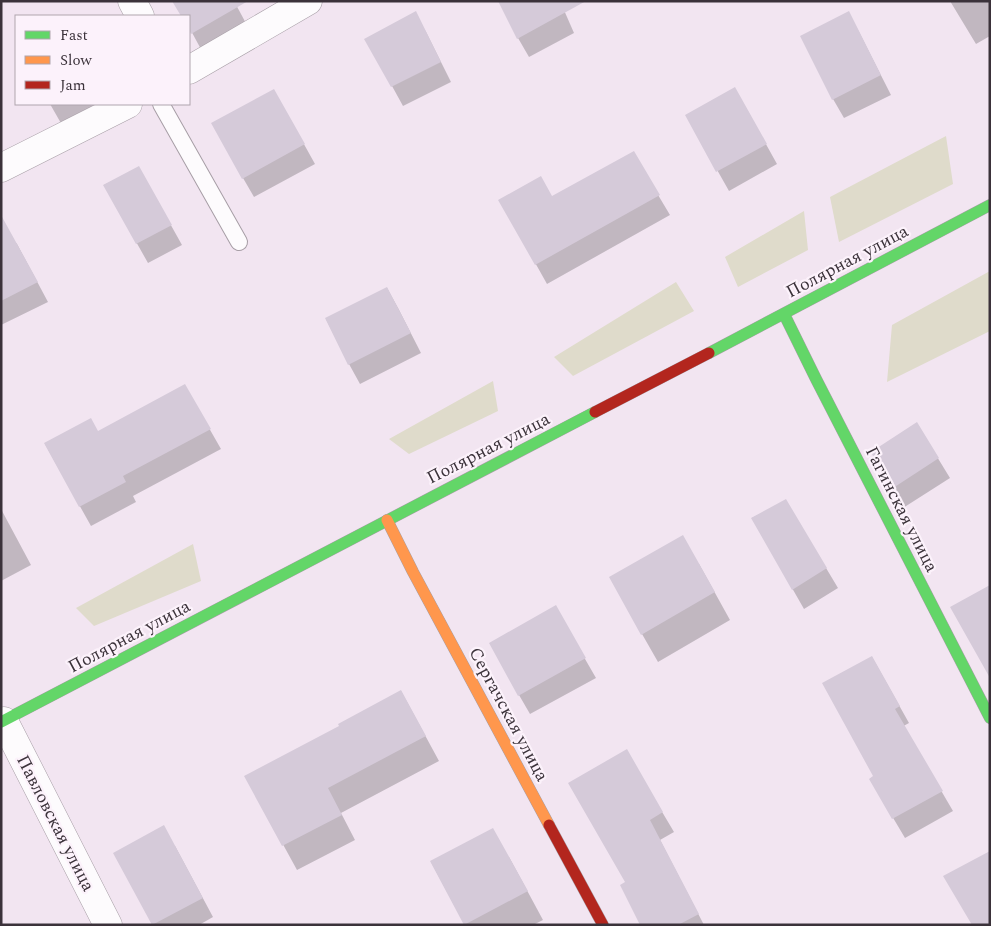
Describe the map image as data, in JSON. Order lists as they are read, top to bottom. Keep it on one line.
{"streets":{"main road":["Полярная улица","Гагинская улица","Сергачская улица"],"street":["Павловская улица"]},"crossings":[["Полярная улица","Гагинская улица"],["Полярная улица","Сергачская улица"],["Полярная улица","Павловская улица"]],"legend":["Fast","Slow","Jam"]}
